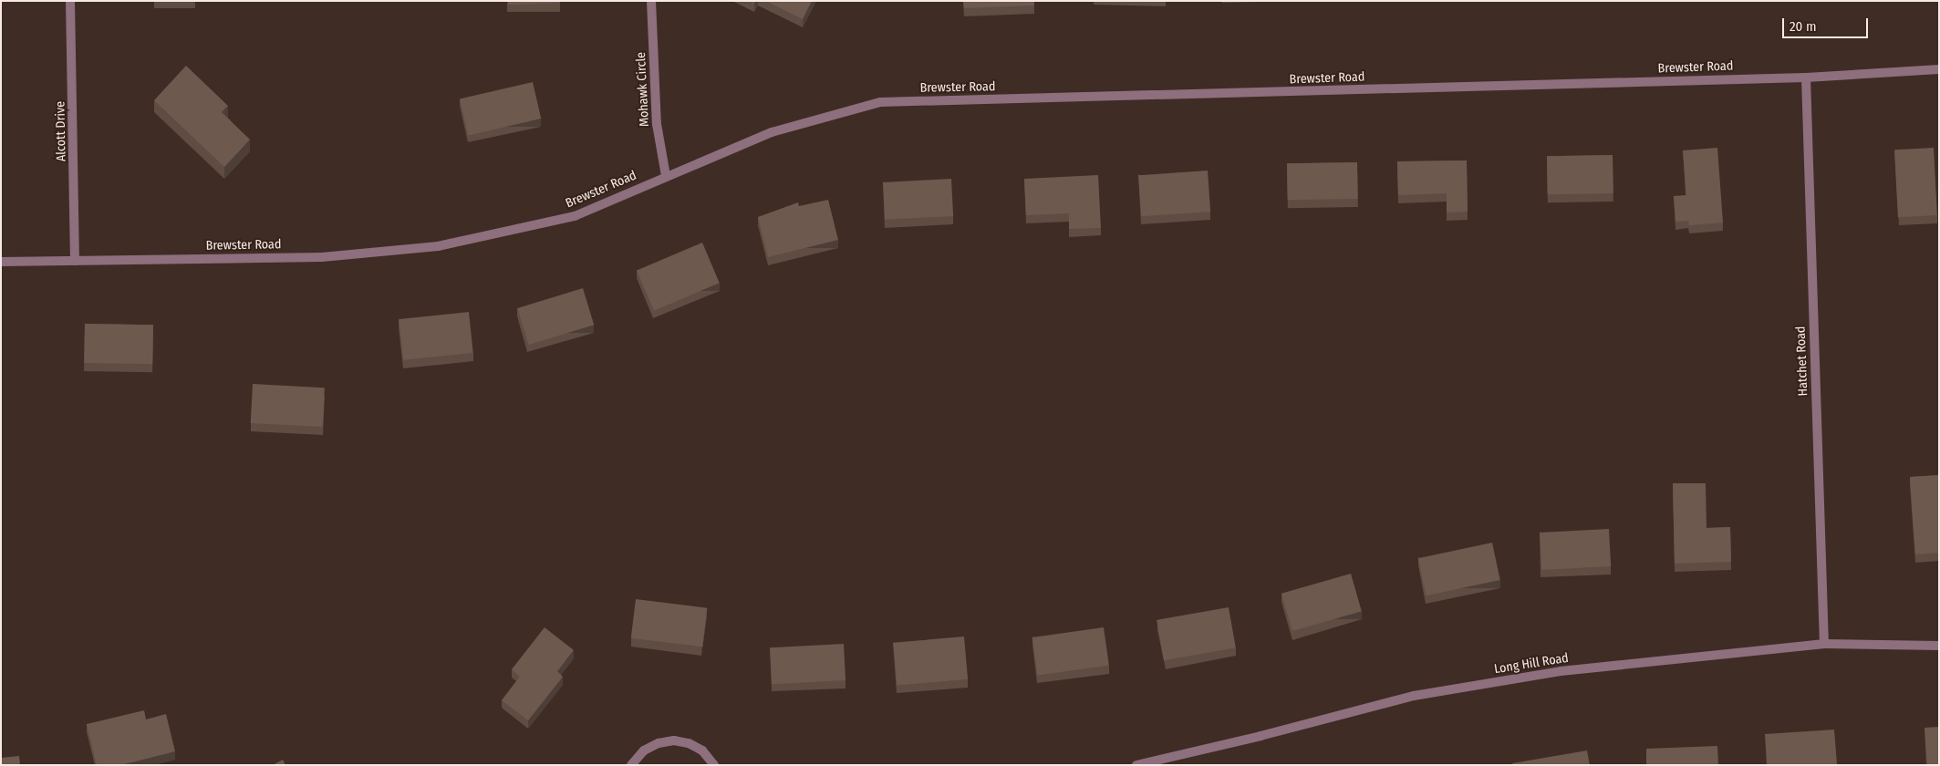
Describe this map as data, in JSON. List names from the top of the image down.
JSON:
{
  "streets": {
    "street": [
      "Brewster Road",
      "Mohawk Circle",
      "Alcott Drive",
      "Hatchet Road",
      "Long Hill Road"
    ]
  },
  "crossings": [
    ["Brewster Road", "Mohawk Circle"],
    ["Brewster Road", "Alcott Drive"],
    ["Brewster Road", "Hatchet Road"],
    ["Hatchet Road", "Long Hill Road"]
  ],
  "scale_bar": "20 m"
}
